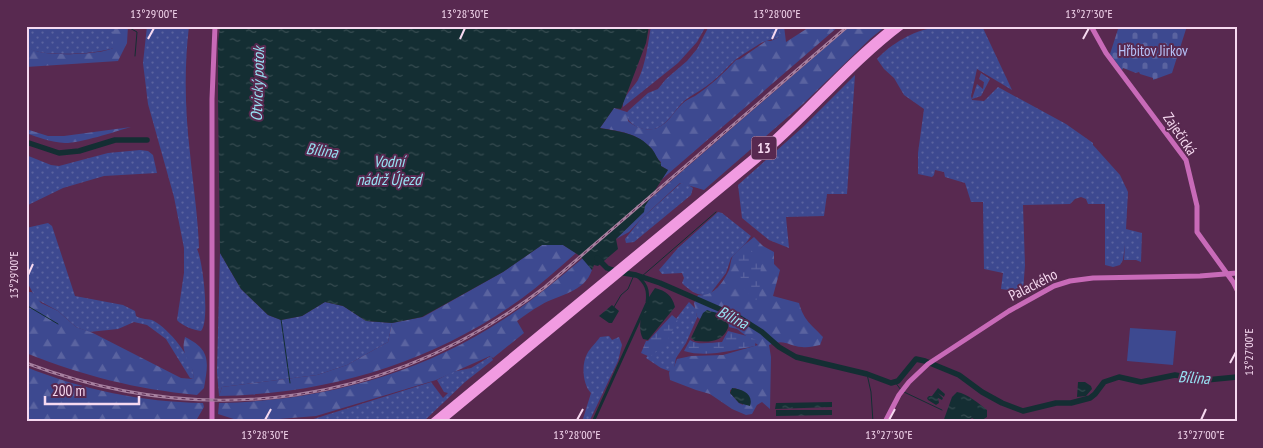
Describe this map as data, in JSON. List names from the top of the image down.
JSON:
{
  "streets": {
    "highway": ["13"],
    "street": ["Zaječická", "Palackého"]
  },
  "crossings": [
    ["Zaječická", "Palackého"]
  ],
  "water": ["Otvický potok", "Bílina", "Vodní nádrž Újezd"],
  "parks": ["Hřbitov Jirkov"],
  "scale_bar": "200 m",
  "coordinates": [
    "13°29'00\"E",
    "13°28'30\"E",
    "13°28'00\"E",
    "13°27'30\"E",
    "13°27'00\"E"
  ]
}
